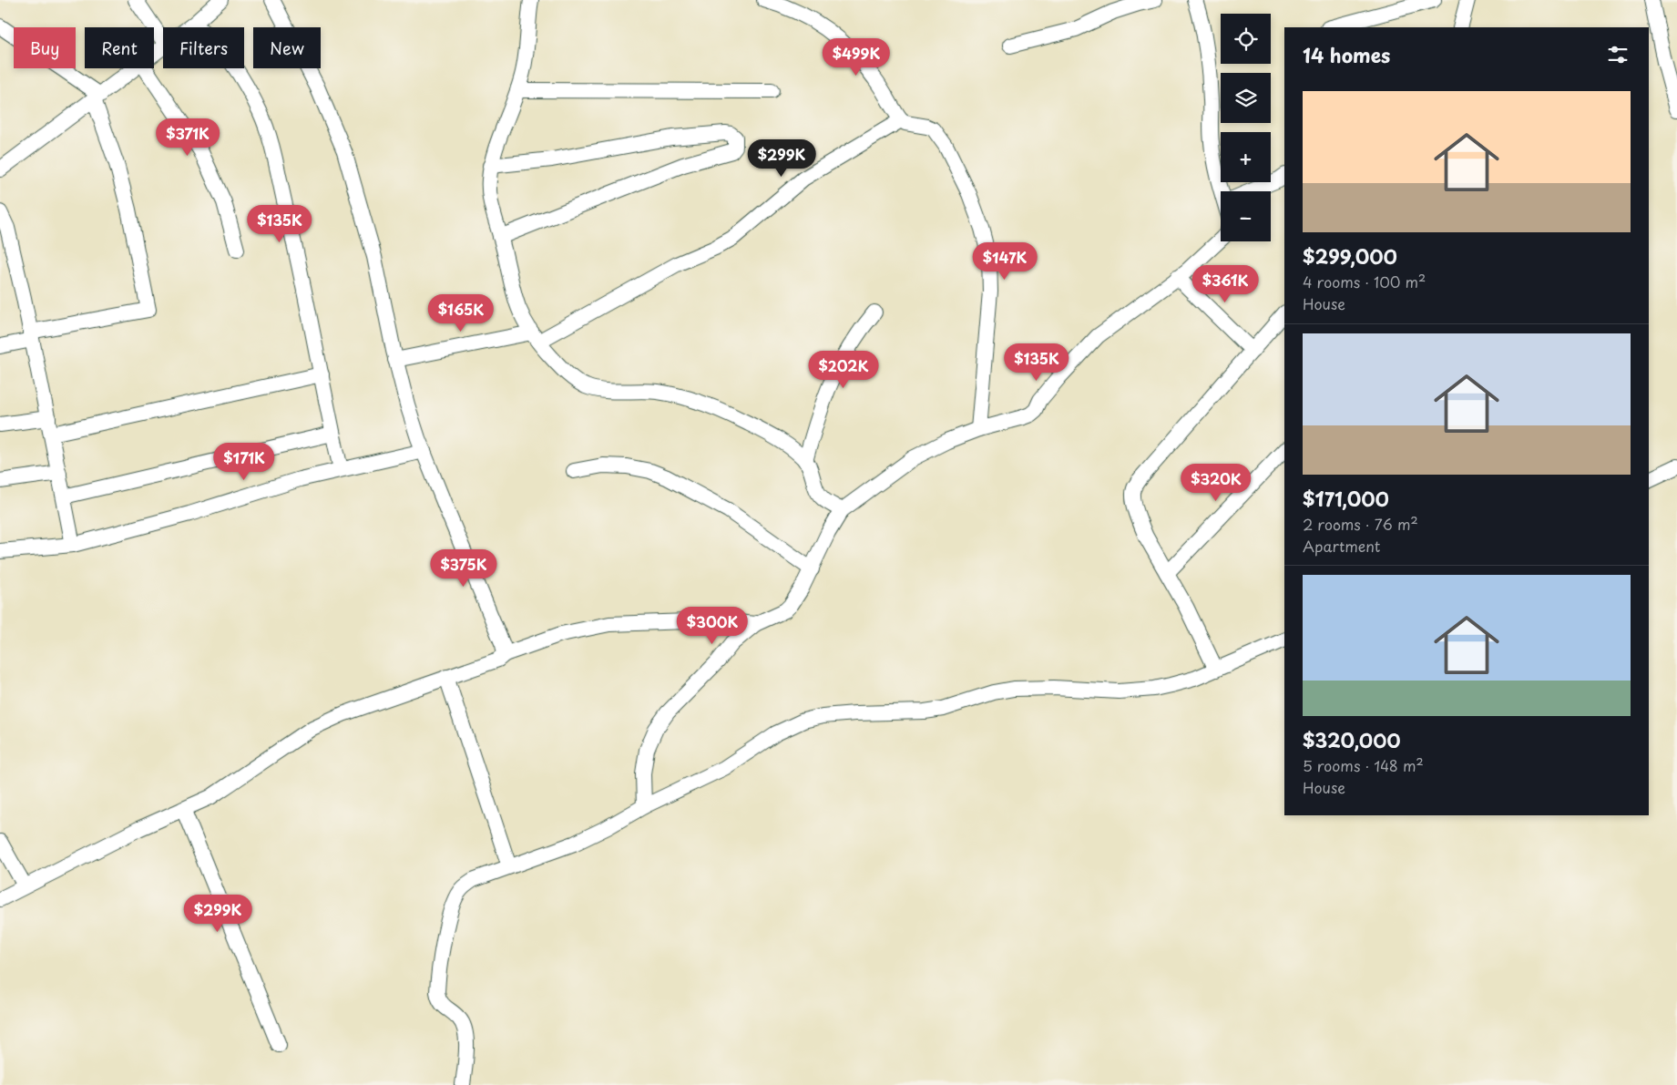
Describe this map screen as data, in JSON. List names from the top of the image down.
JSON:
{
  "page": {
    "map_buttons": ["+", "−"],
    "chip": [
      "Buy",
      "Rent",
      "Filters",
      "New"
    ],
    "heading": "14 homes",
    "price": [
      "$499K",
      "$371K",
      "$299K",
      "$135K",
      "$147K",
      "$361K",
      "$165K",
      "$135K",
      "$202K",
      "$171K",
      "$320K",
      "$375K",
      "$300K",
      "$299K"
    ],
    "list": [
      {
        "name": "$299,000",
        "note": "4 rooms · 100 m² · House"
      },
      {
        "name": "$171,000",
        "note": "2 rooms · 76 m² · Apartment"
      },
      {
        "name": "$320,000",
        "note": "5 rooms · 148 m² · House"
      }
    ]
  }
}
